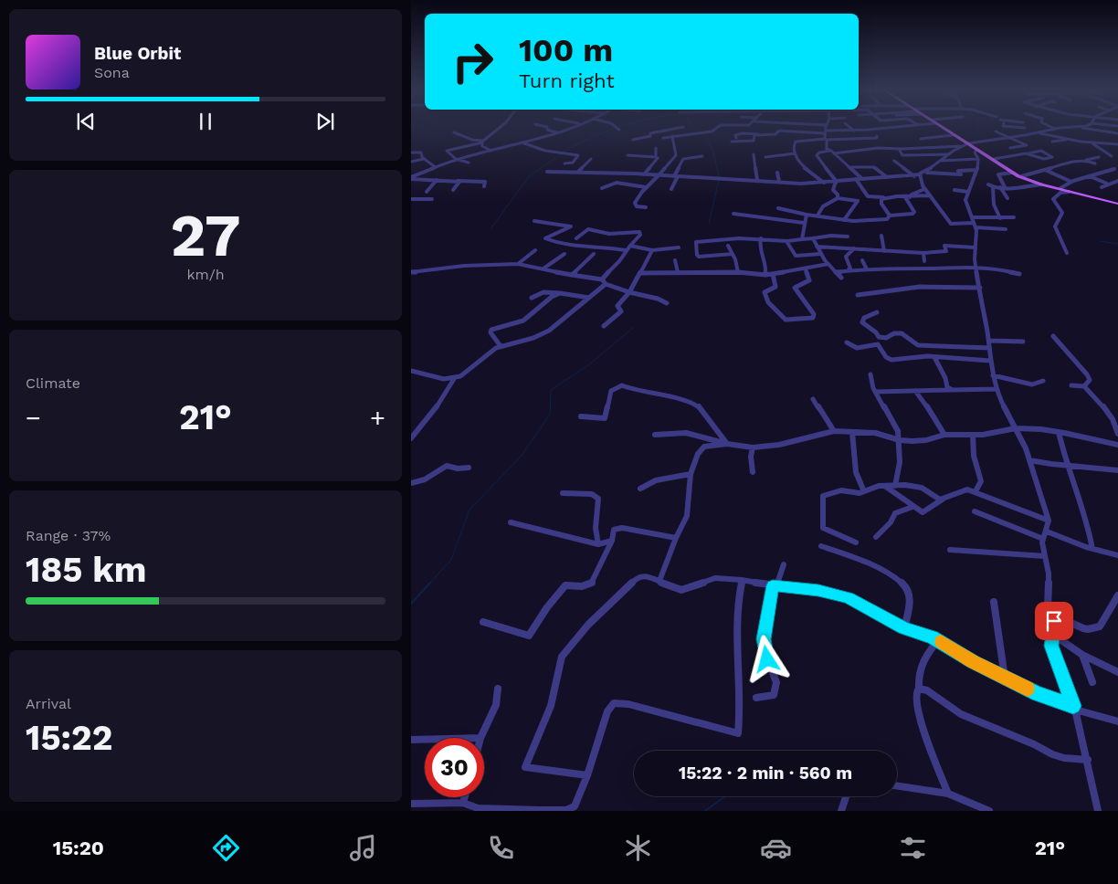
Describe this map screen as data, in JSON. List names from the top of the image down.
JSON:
{
  "page": {
    "turn": ["100 m", "Turn right"],
    "song": ["Blue Orbit", "Sona"],
    "tile": [
      ["27", "km/h"],
      "Climate",
      ["Range · 37%", "185 km"],
      ["Arrival", "15:22"]
    ],
    "heat": ["−", "21°", "+"],
    "limit": "30",
    "trip": "15:22 · 2 min · 560 m",
    "tabs": ["15:20", "21°"]
  }
}
